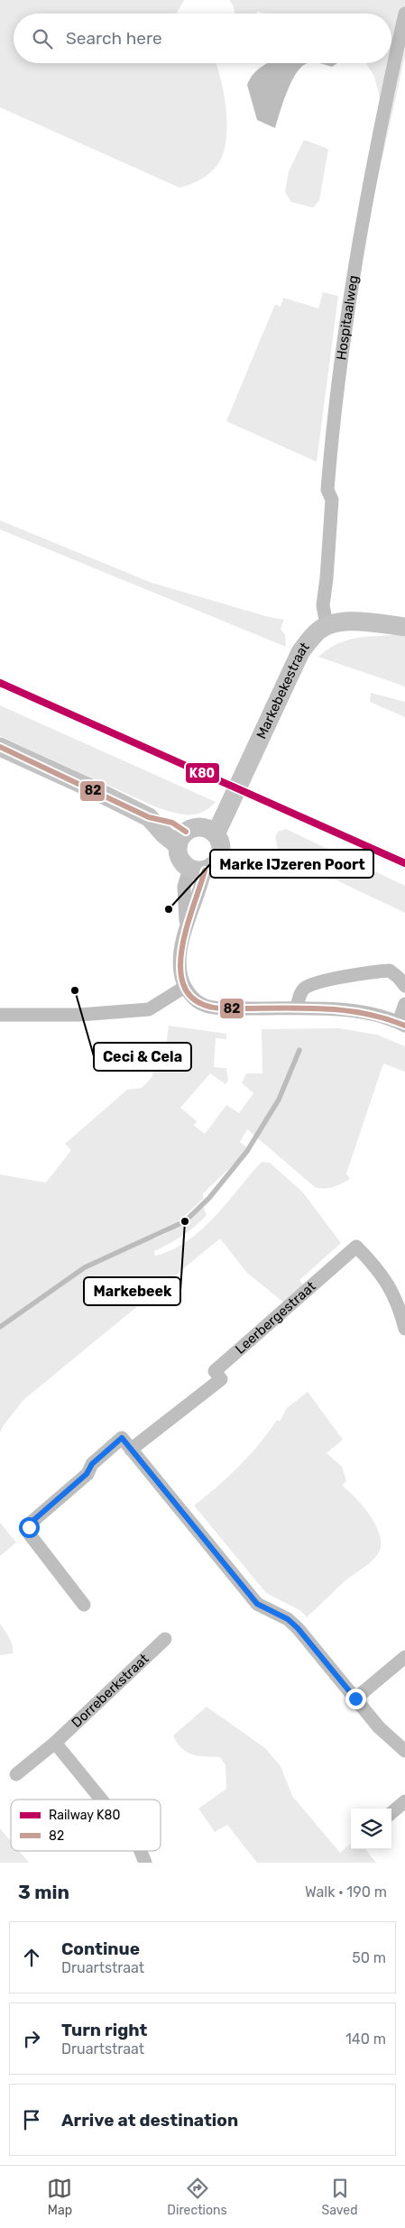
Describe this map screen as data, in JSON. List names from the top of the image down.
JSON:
{
  "streets": {
    "street": [
      "Hospitaalweg",
      "Markebekestraat",
      "Leerbergestraat",
      "Dorreberkstraat"
    ]
  },
  "crossings": [
    ["Hospitaalweg", "Markebekestraat"]
  ],
  "places": ["Marke IJzeren Poort", "Ceci & Cela", "Markebeek"],
  "lines": ["rail line K80", "transit line 82"],
  "legend": ["Railway K80", "82"],
  "page": {
    "search": "Search here",
    "heading": ["3 min", "Walk · 190 m"],
    "list": [
      ["Continue", "Druartstraat", "50 m"],
      ["Turn right", "Druartstraat", "140 m"],
      "Arrive at destination"
    ],
    "nav": ["Map", "Directions", "Saved"]
  }
}
